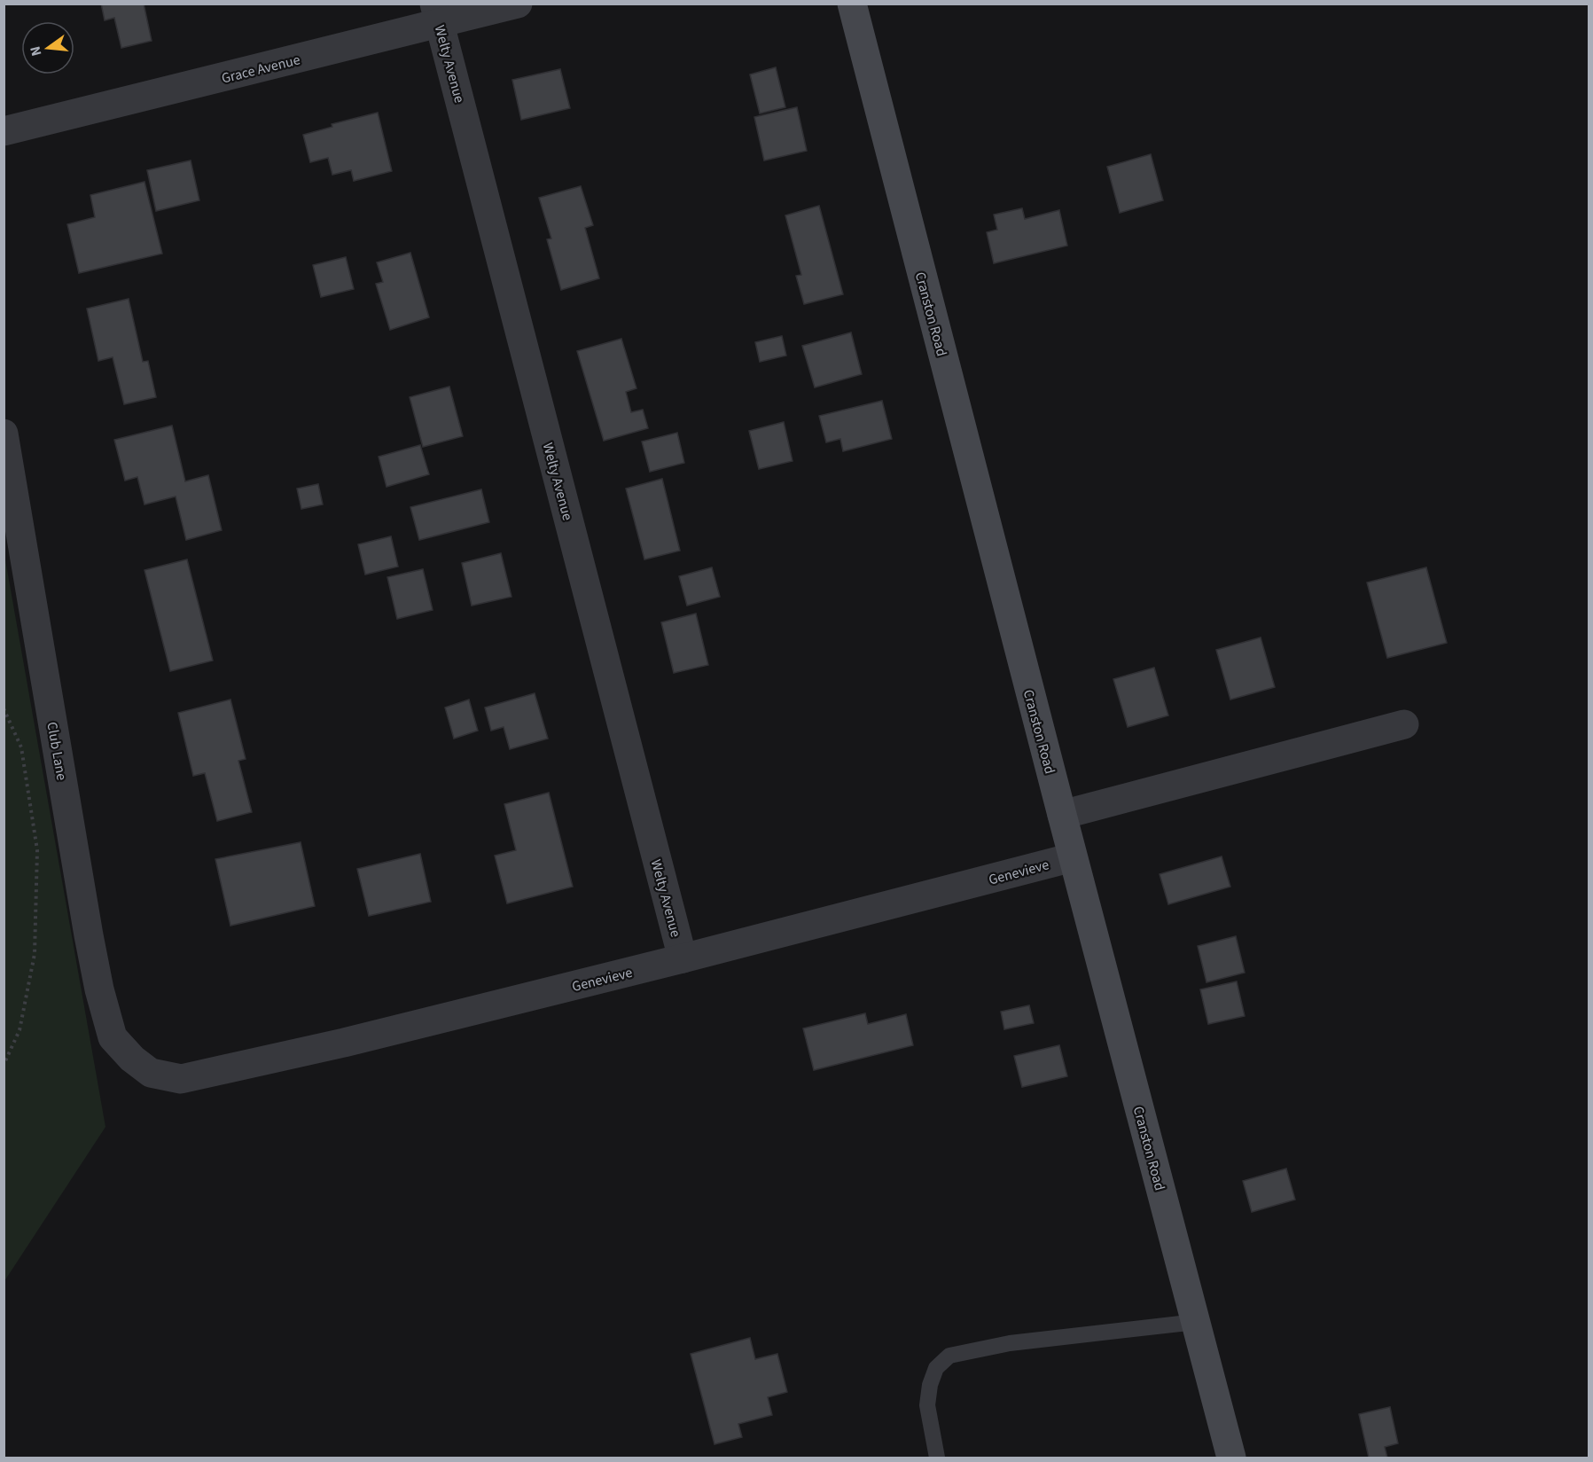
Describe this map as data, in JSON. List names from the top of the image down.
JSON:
{
  "streets": {
    "street": [
      "Welty Avenue",
      "Grace Avenue",
      "Cranston Road",
      "Club Lane",
      "Genevieve"
    ]
  },
  "crossings": [
    ["Welty Avenue", "Grace Avenue"],
    ["Welty Avenue", "Genevieve"],
    ["Cranston Road", "Genevieve"],
    ["Club Lane", "Genevieve"]
  ],
  "north": "left"
}
